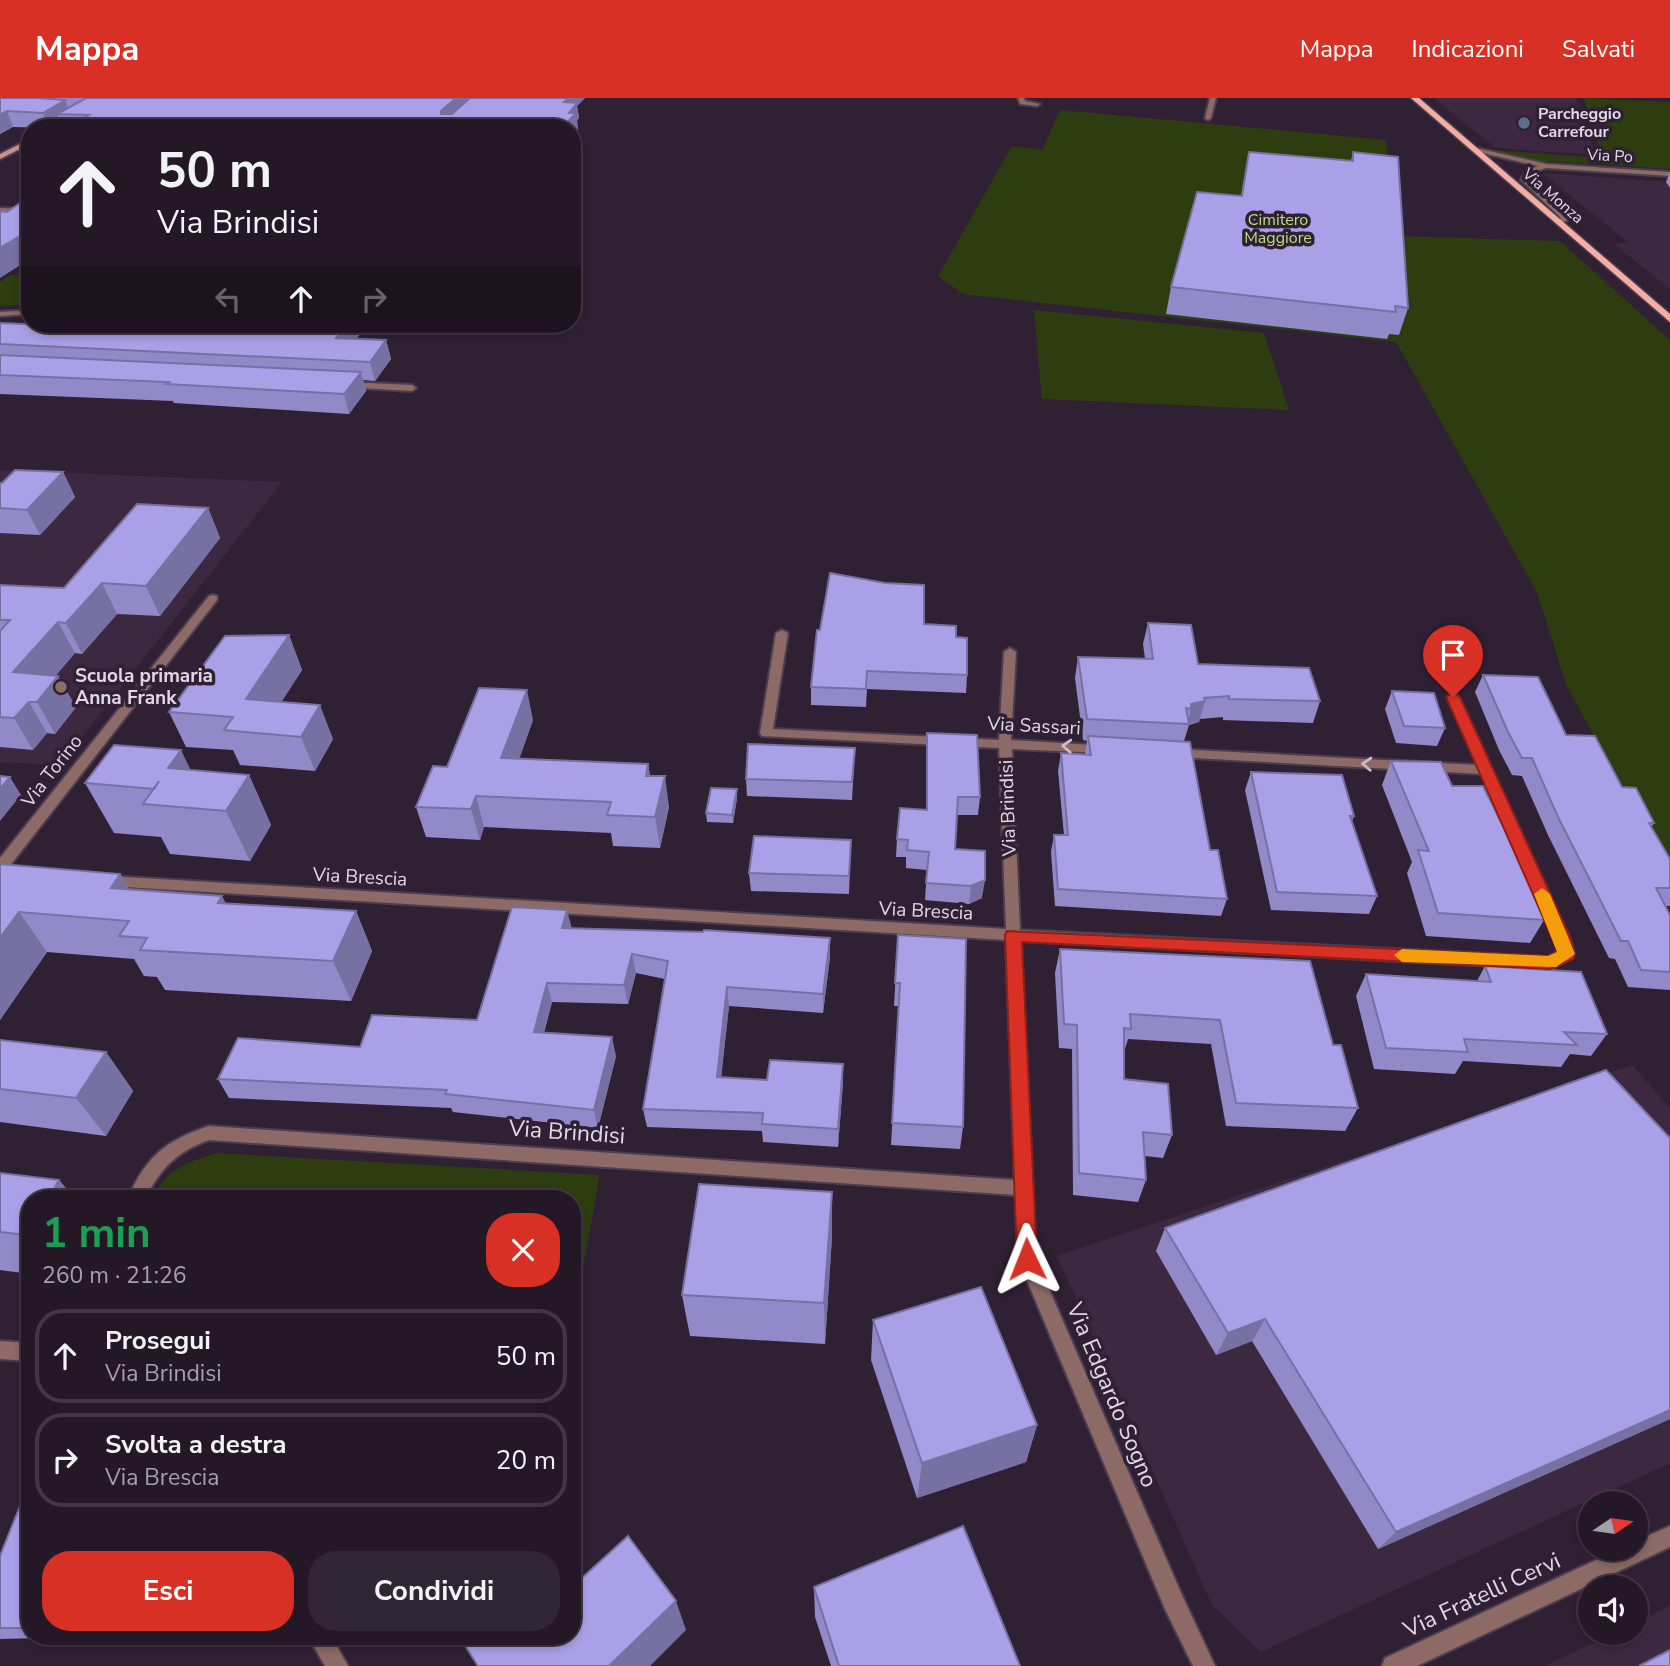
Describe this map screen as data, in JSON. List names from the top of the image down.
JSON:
{
  "streets": {
    "main road": ["Via Monza"],
    "street": [
      "Via Po",
      "Via Sassari",
      "Via Torino",
      "Via Brindisi",
      "Via Brescia",
      "Via Edgardo Sogno",
      "Via Fratelli Cervi"
    ]
  },
  "crossings": [
    ["Via Po", "Via Monza"],
    ["Via Sassari", "Via Brindisi"],
    ["Via Brindisi", "Via Brescia"],
    ["Via Brindisi", "Via Edgardo Sogno"]
  ],
  "parks": ["Cimitero Maggiore"],
  "places": ["Parcheggio Carrefour", "Scuola primaria Anna Frank"],
  "north": "right",
  "page": {
    "header": "Mappa",
    "nav": ["Mappa", "Indicazioni", "Salvati"],
    "turn": ["50 m", "Via Brindisi"],
    "heading": ["1 min", "260 m · 21:26"],
    "list": [
      {
        "name": "Prosegui",
        "note": "Via Brindisi",
        "value": "50 m"
      },
      {
        "name": "Svolta a destra",
        "note": "Via Brescia",
        "value": "20 m"
      }
    ],
    "buttons": ["Esci", "Condividi"]
  }
}
